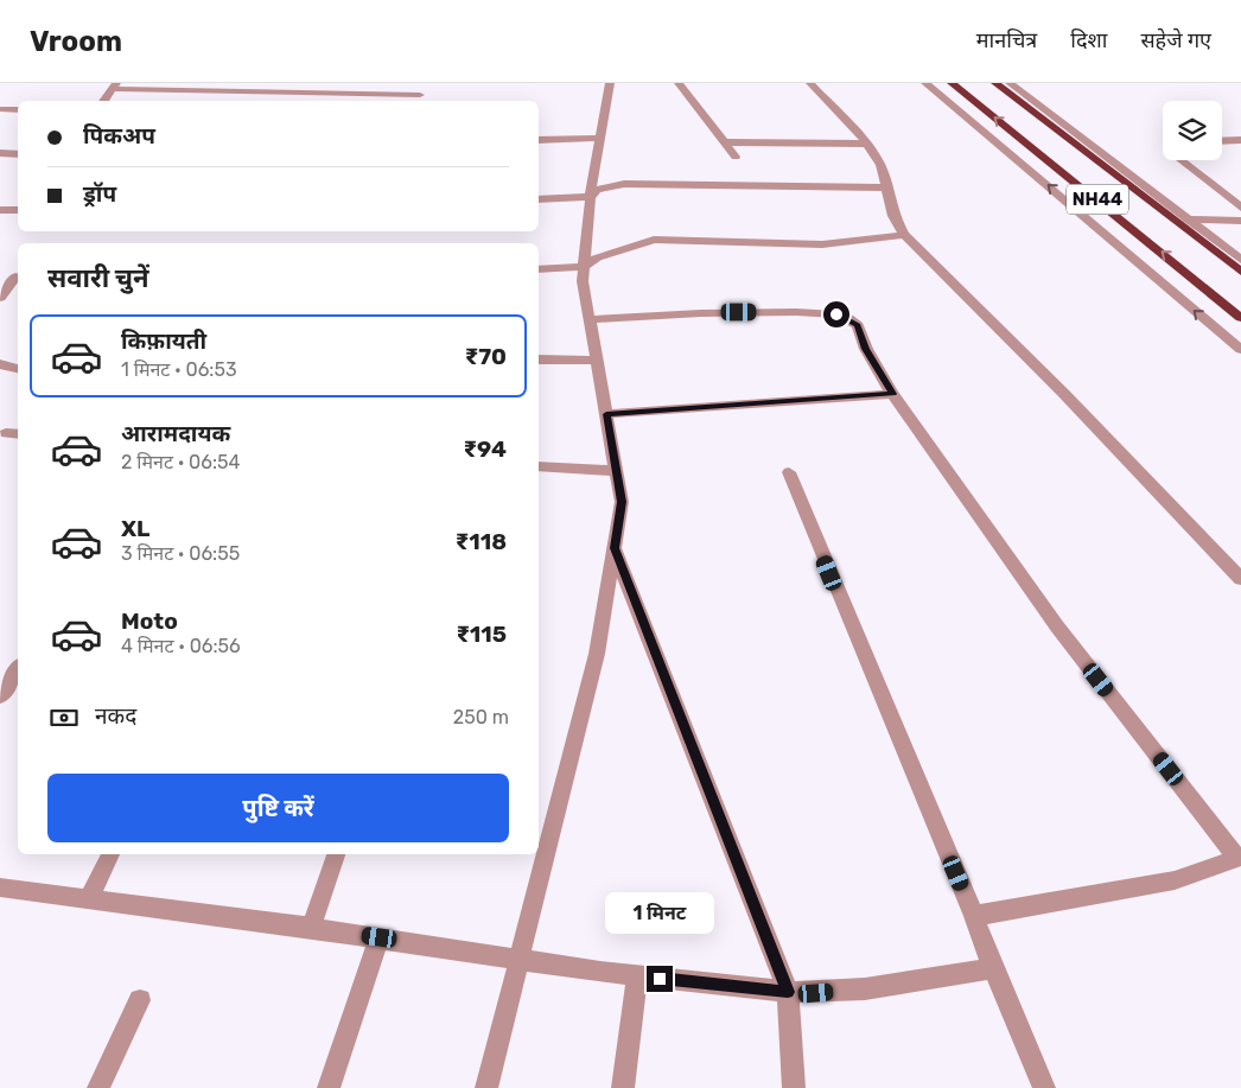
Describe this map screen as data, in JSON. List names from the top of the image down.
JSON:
{
  "streets": {
    "highway": ["NH44"]
  },
  "page": {
    "header": "Vroom",
    "nav": ["मानचित्र", "दिशा", "सहेजे गए"],
    "banner": ["पिकअप", "ड्रॉप"],
    "heading": "सवारी चुनें",
    "list": [
      {
        "name": "किफ़ायती",
        "note": "1 मिनट · 06:53",
        "value": "₹70"
      },
      {
        "name": "आरामदायक",
        "note": "2 मिनट · 06:54",
        "value": "₹94"
      },
      {
        "name": "XL",
        "note": "3 मिनट · 06:55",
        "value": "₹118"
      },
      {
        "name": "Moto",
        "note": "4 मिनट · 06:56",
        "value": "₹115"
      }
    ],
    "pay": ["नकद", "250 m"],
    "buttons": "पुष्टि करें",
    "bubble": "1 मिनट"
  }
}
